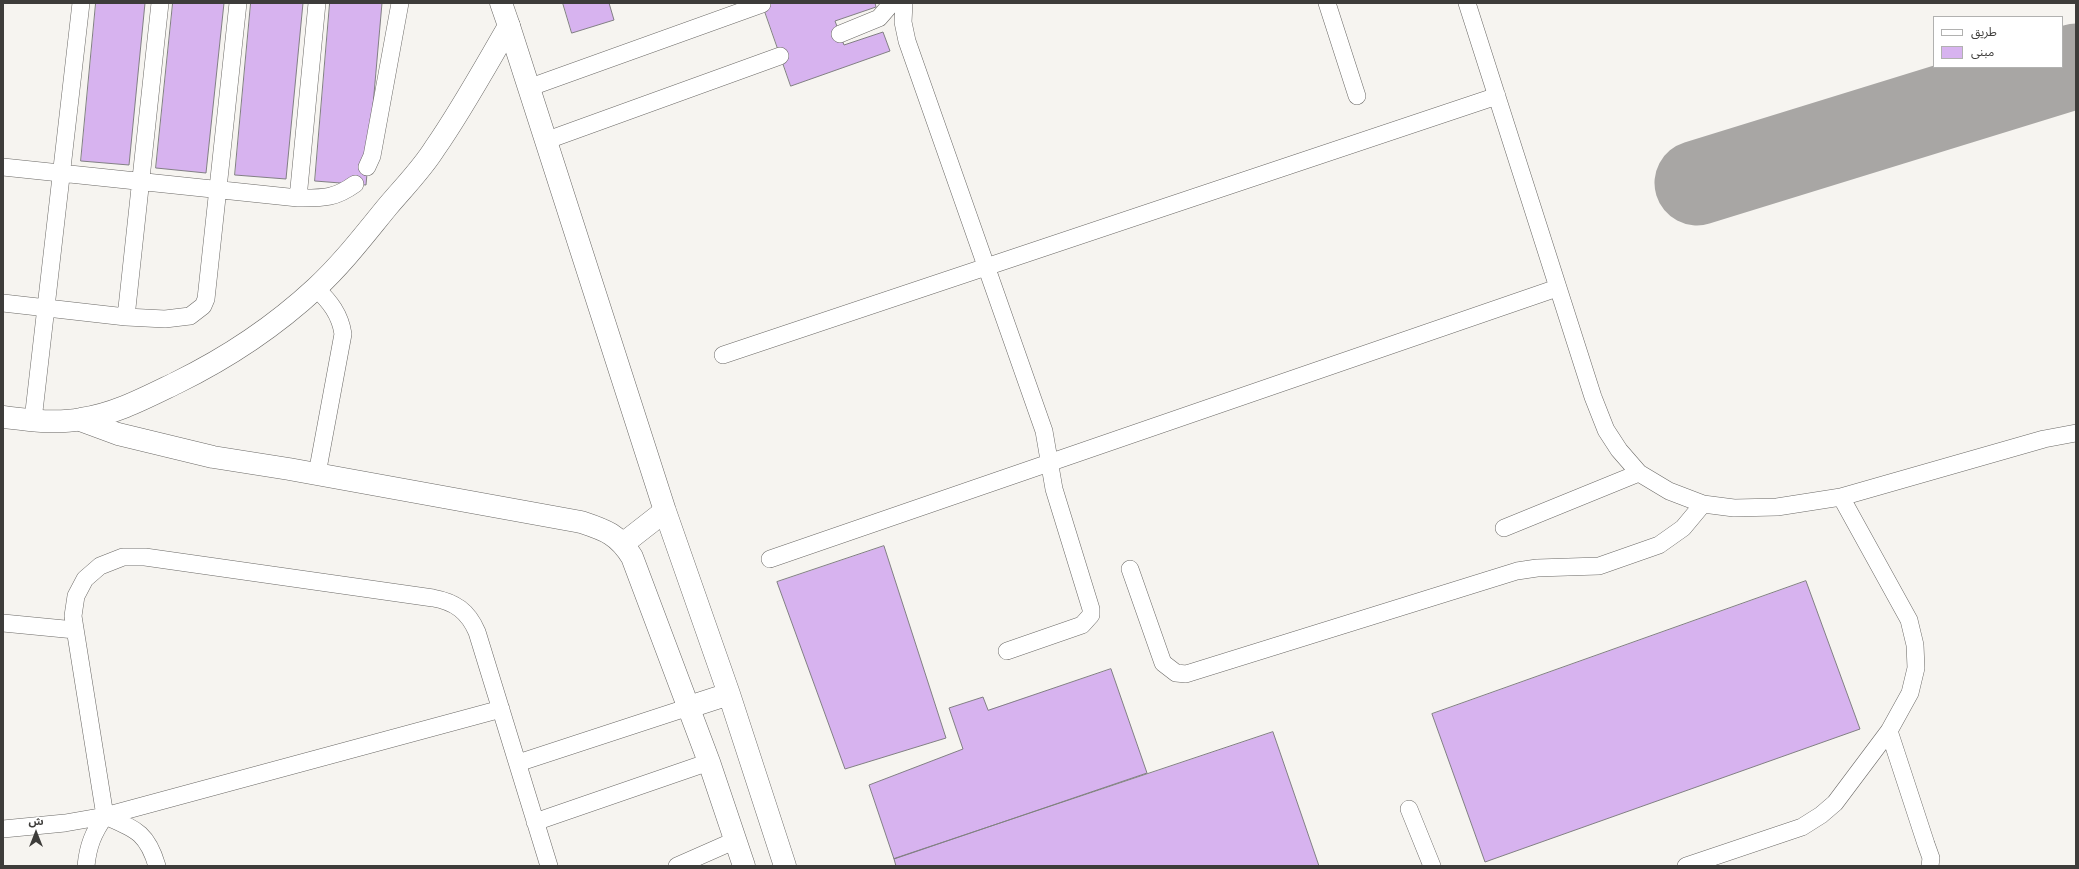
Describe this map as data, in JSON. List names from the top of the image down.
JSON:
{
  "legend": ["طريق", "مبنى"],
  "north": "top"
}
